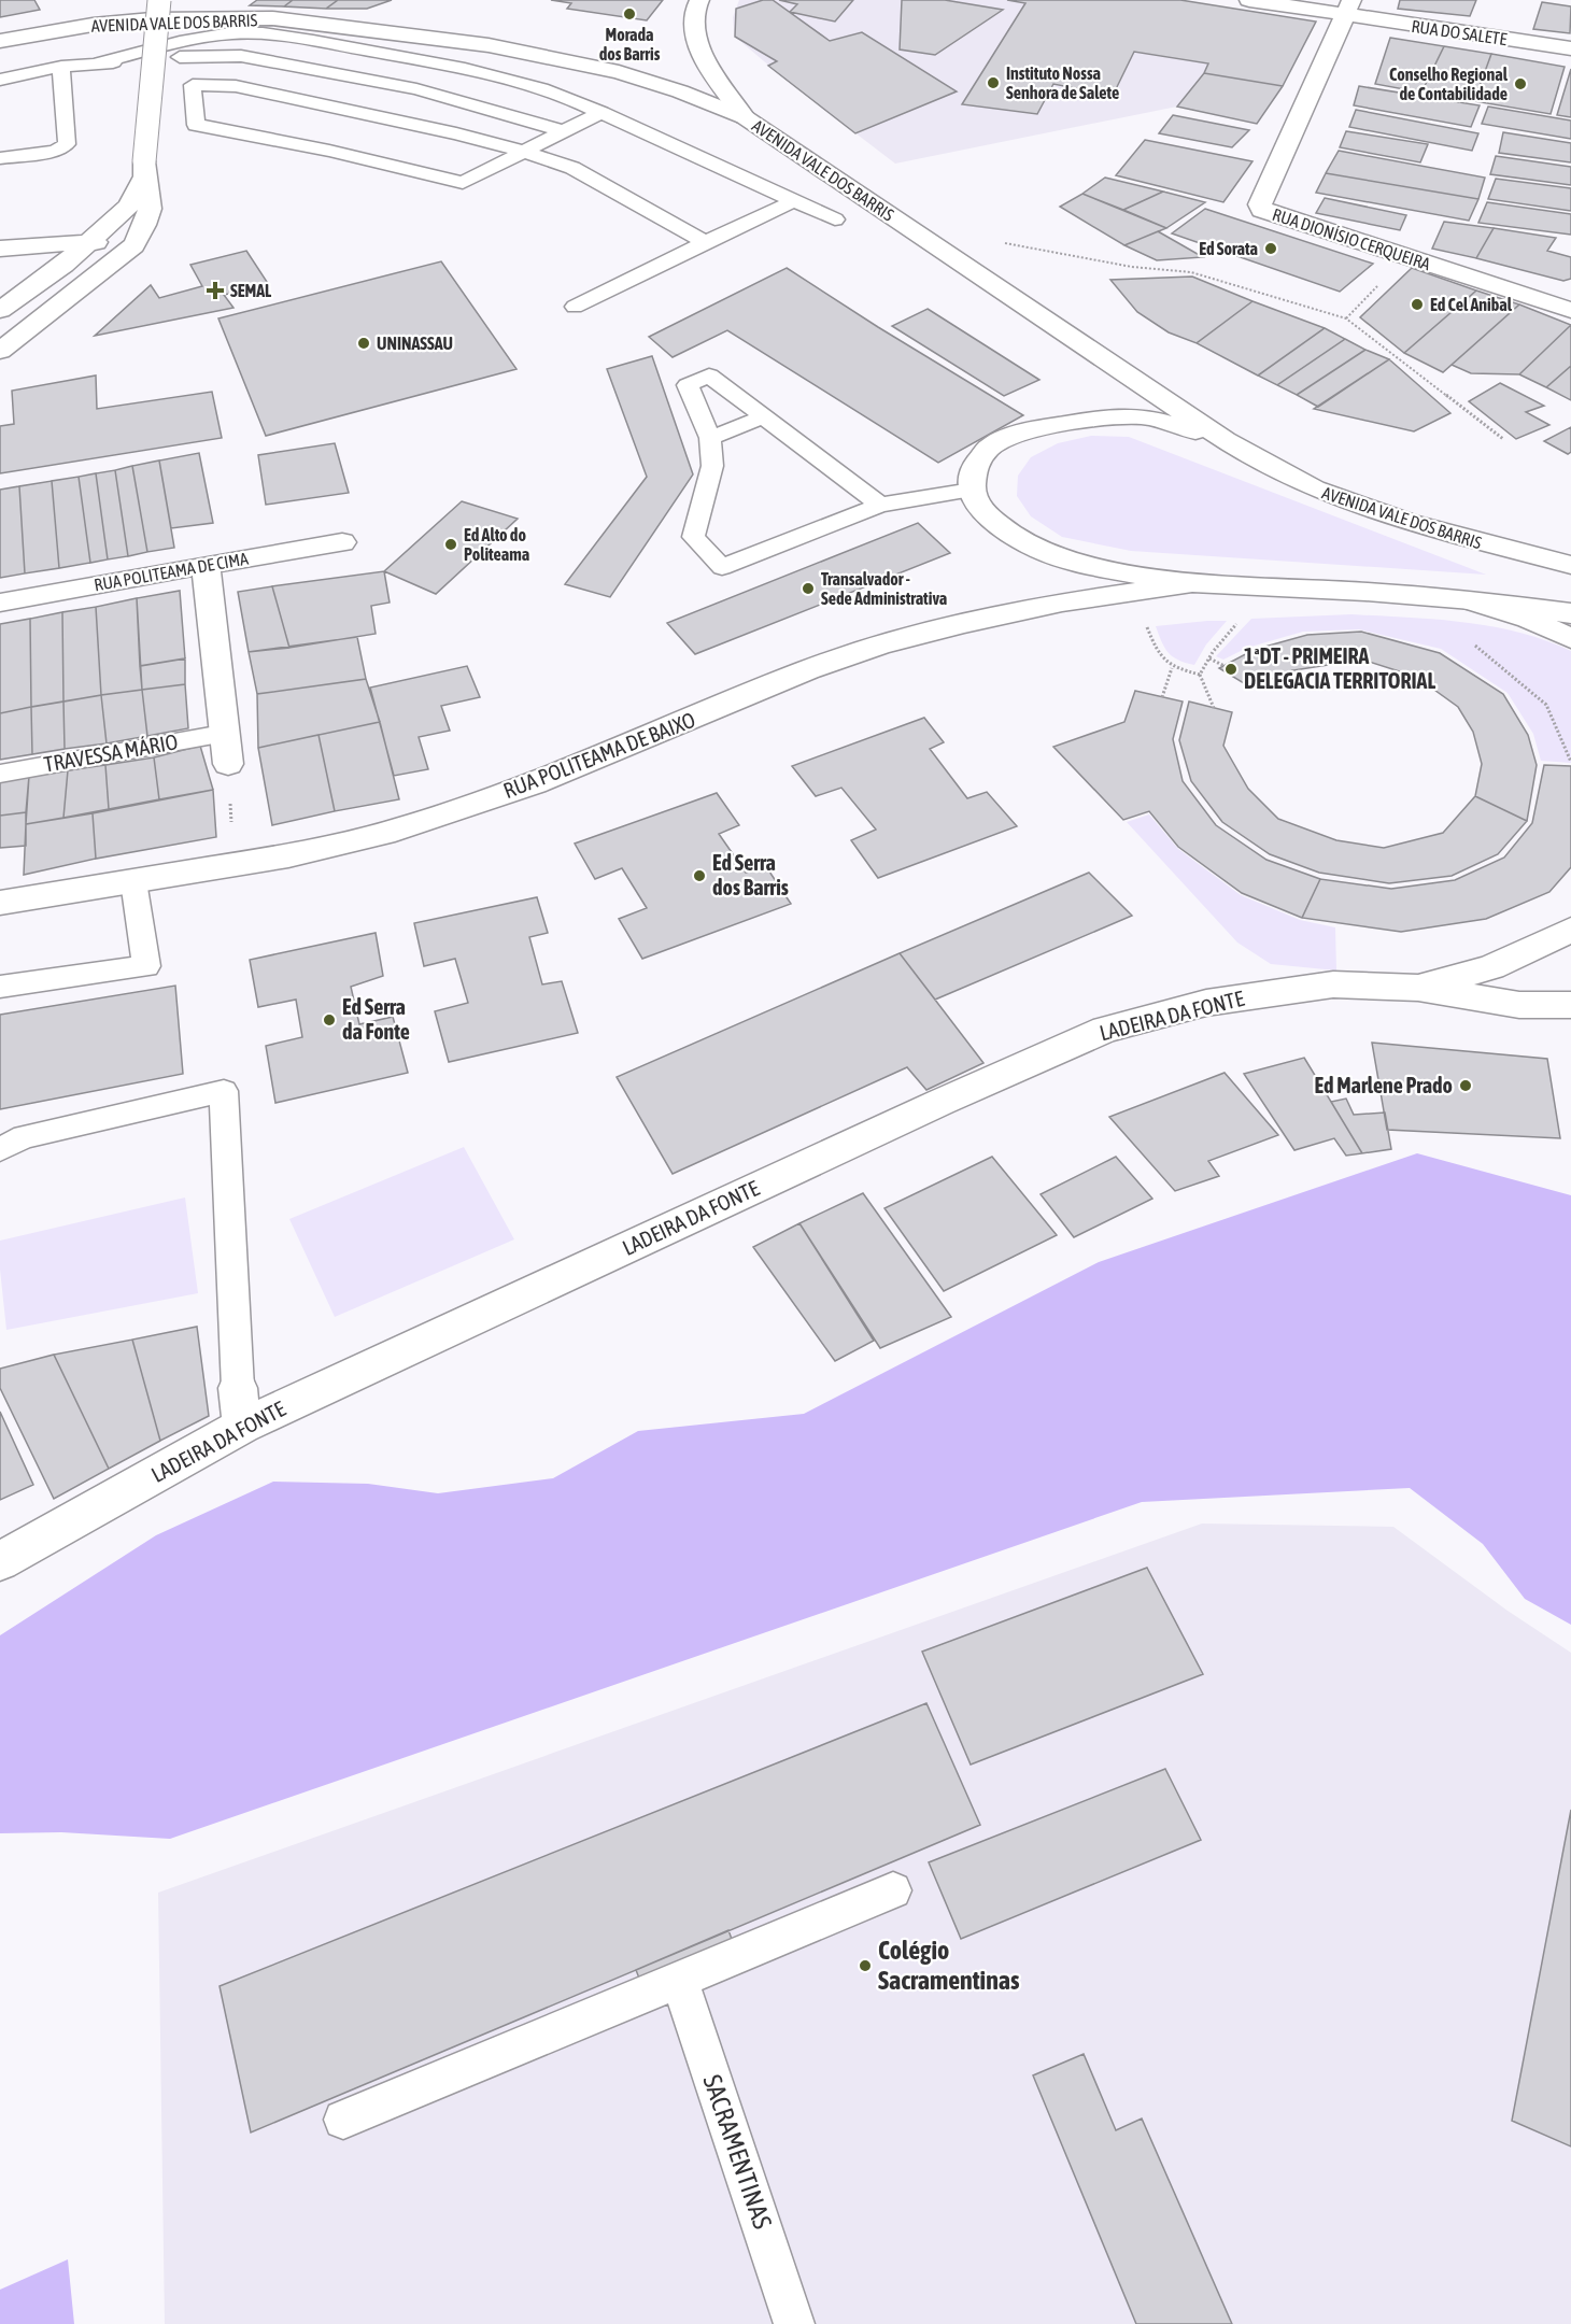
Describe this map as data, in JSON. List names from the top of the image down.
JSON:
{
  "streets": {
    "street": [
      "AVENIDA VALE DOS BARRIS",
      "RUA DO SALETE",
      "RUA DIONÍSIO CERQUEIRA",
      "RUA POLITEAMA DE CIMA",
      "RUA POLITEAMA DE BAIXO",
      "LADEIRA DA FONTE"
    ],
    "lane": ["TRAVESSA MÁRIO", "SACRAMENTINAS"]
  },
  "crossings": [
    ["RUA DO SALETE", "RUA DIONÍSIO CERQUEIRA"]
  ],
  "places": {
    "other": [
      "Morada dos Barris",
      "Instituto Nossa Senhora de Salete",
      "Conselho Regional de Contabilidade",
      "Ed Sorata",
      "Ed Cel Anibal",
      "UNINASSAU",
      "Ed Alto do Politeama",
      "Transalvador - Sede Administrativa",
      "1ªDT - PRIMEIRA DELEGACIA TERRITORIAL",
      "Ed Serra dos Barris",
      "Ed Serra da Fonte",
      "Ed Marlene Prado",
      "Colégio Sacramentinas"
    ],
    "health": ["SEMAL"]
  }
}
